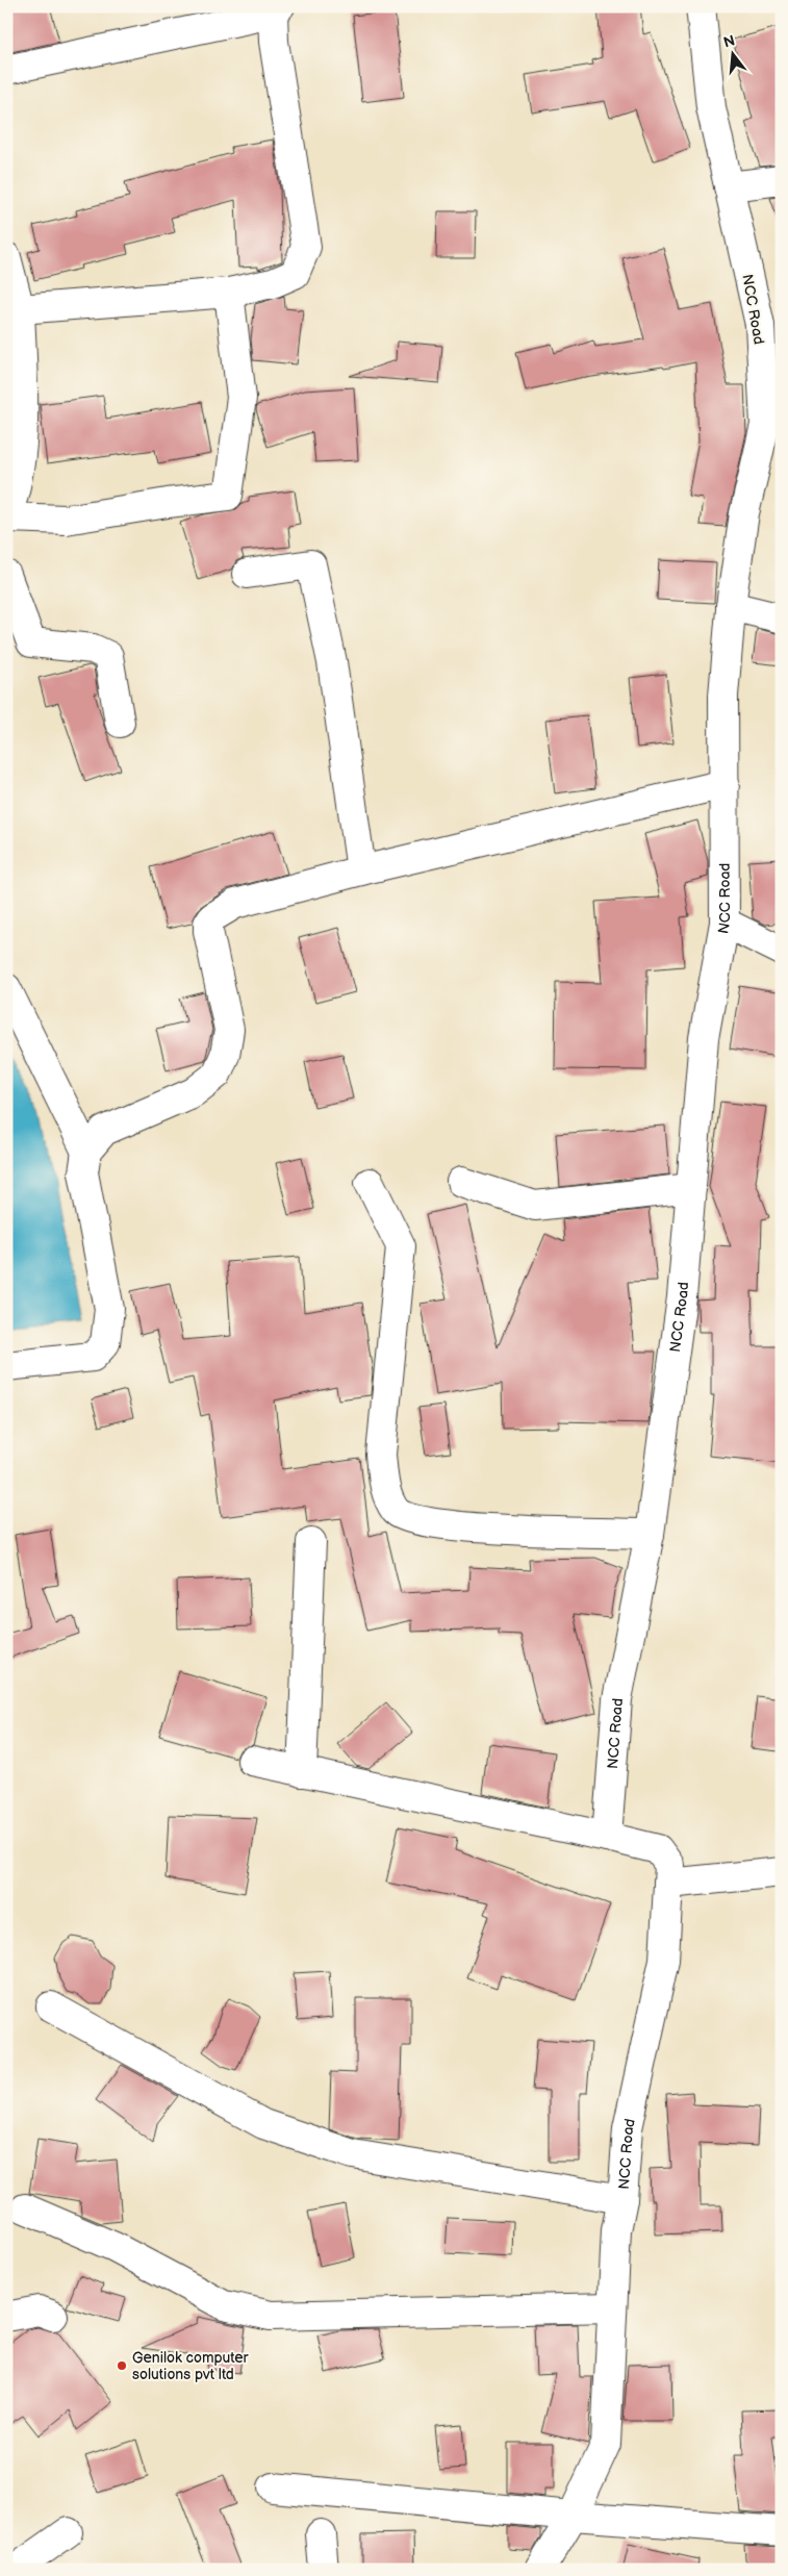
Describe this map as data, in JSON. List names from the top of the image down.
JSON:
{
  "streets": {
    "street": ["NCC Road"]
  },
  "places": ["Genilok computer solutions pvt ltd"],
  "north": "top"
}
